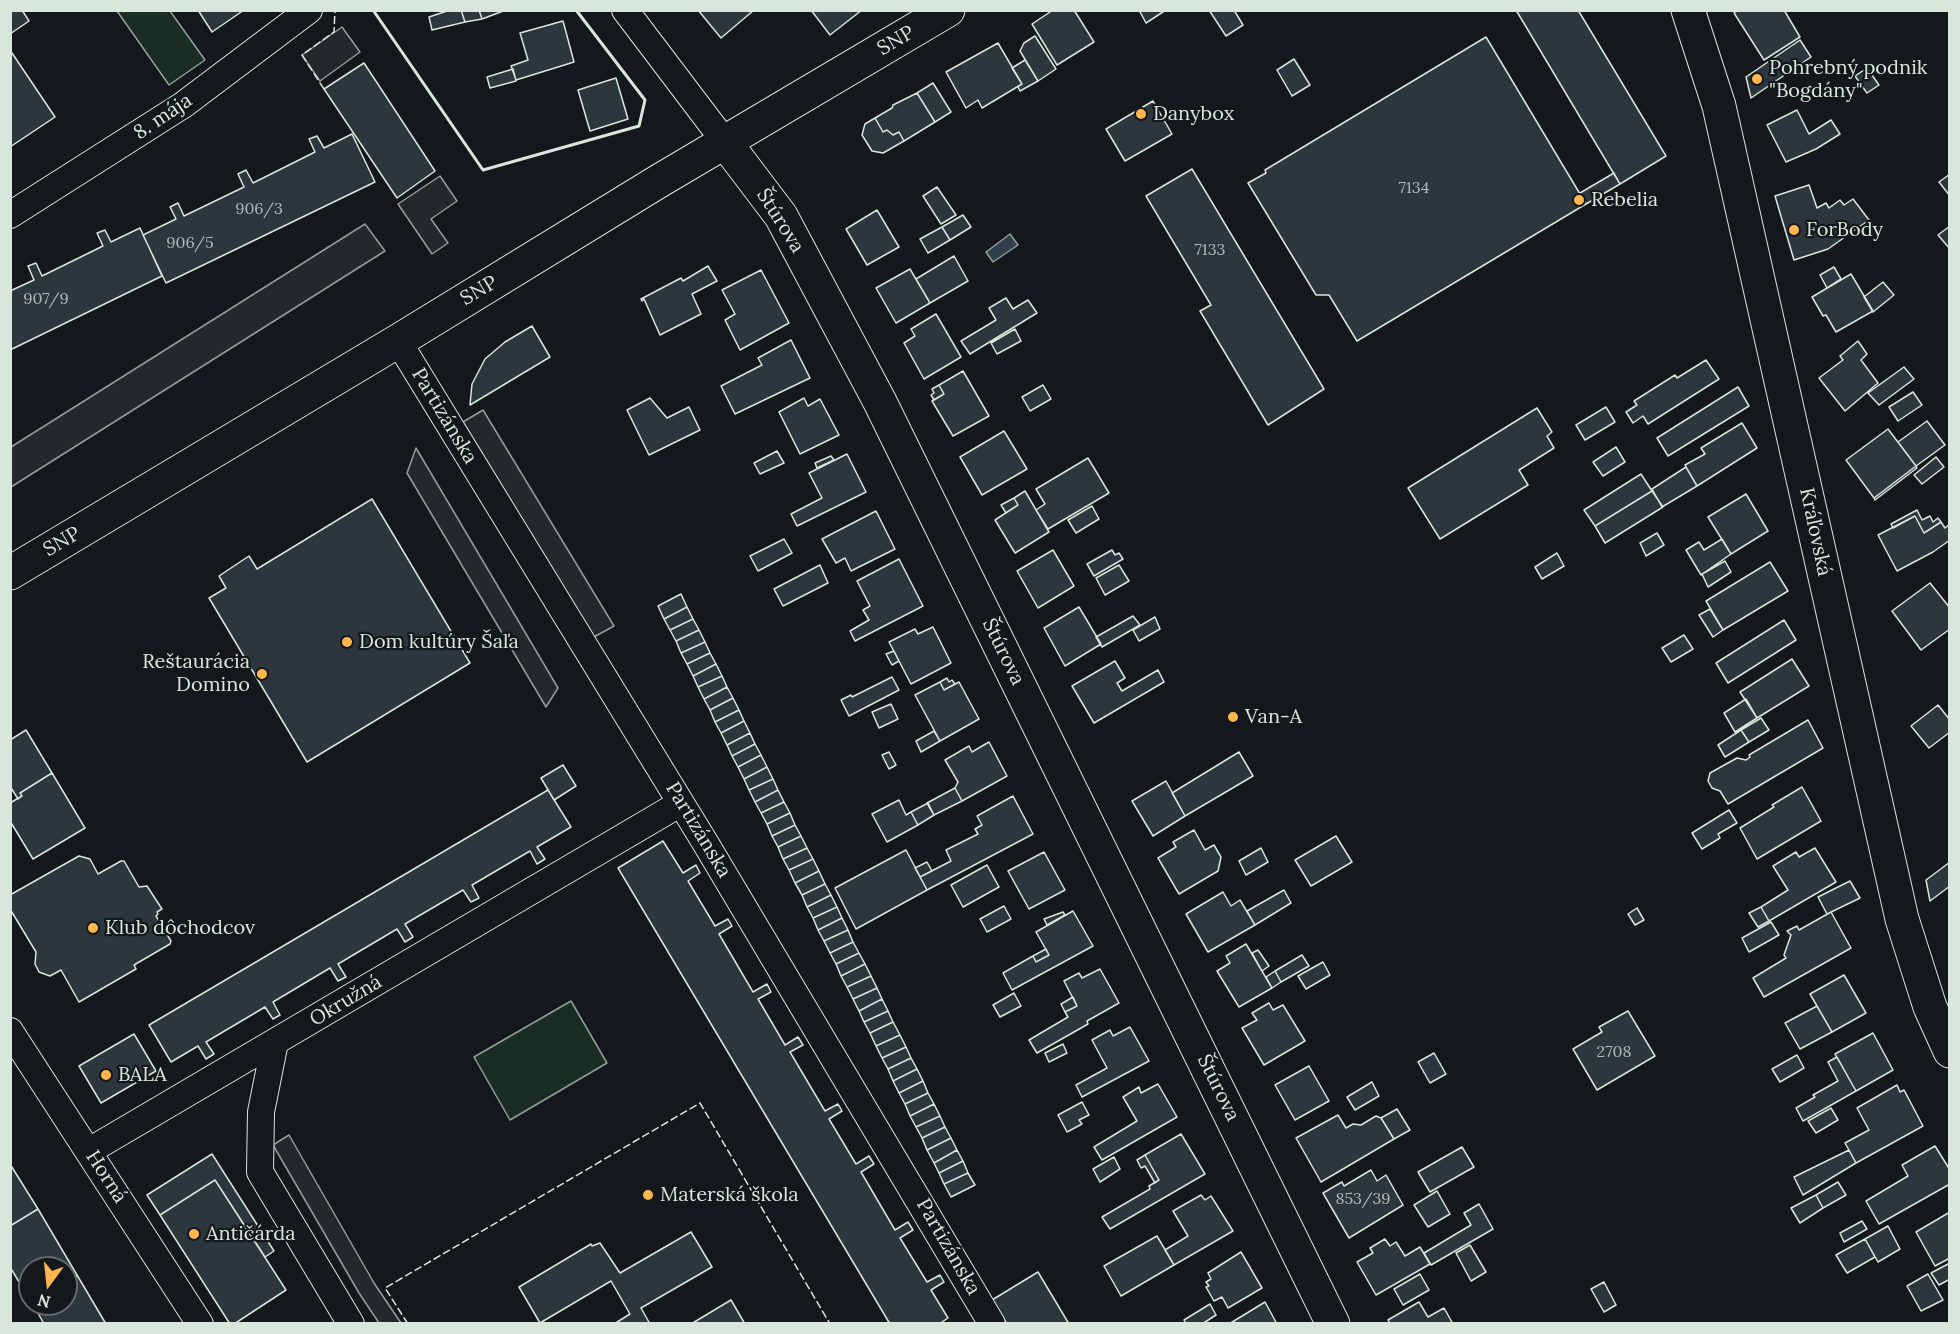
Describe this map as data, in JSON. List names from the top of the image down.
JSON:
{
  "streets": {
    "main road": ["SNP", "Štúrova", "Kráľovská"],
    "street": [
      "8. mája",
      "Partizánska",
      "Okružná",
      "Horná"
    ]
  },
  "crossings": [
    ["SNP", "Štúrova"],
    ["SNP", "Partizánska"],
    ["Partizánska", "Okružná"],
    ["Okružná", "Horná"]
  ],
  "places": [
    "Pohrebný podnik \"Bogdány\"",
    "Danybox",
    "Rebelia",
    "ForBody",
    "Dom kultúry Šaľa",
    "Reštaurácia Domino",
    "Van-A",
    "Klub dôchodcov",
    "BALA",
    "Materská škola",
    "Antičárda"
  ],
  "house_numbers": [
    "7134",
    "906/3",
    "906/5",
    "7133",
    "907/9",
    "2708",
    "853/39"
  ],
  "north": "bottom"
}
